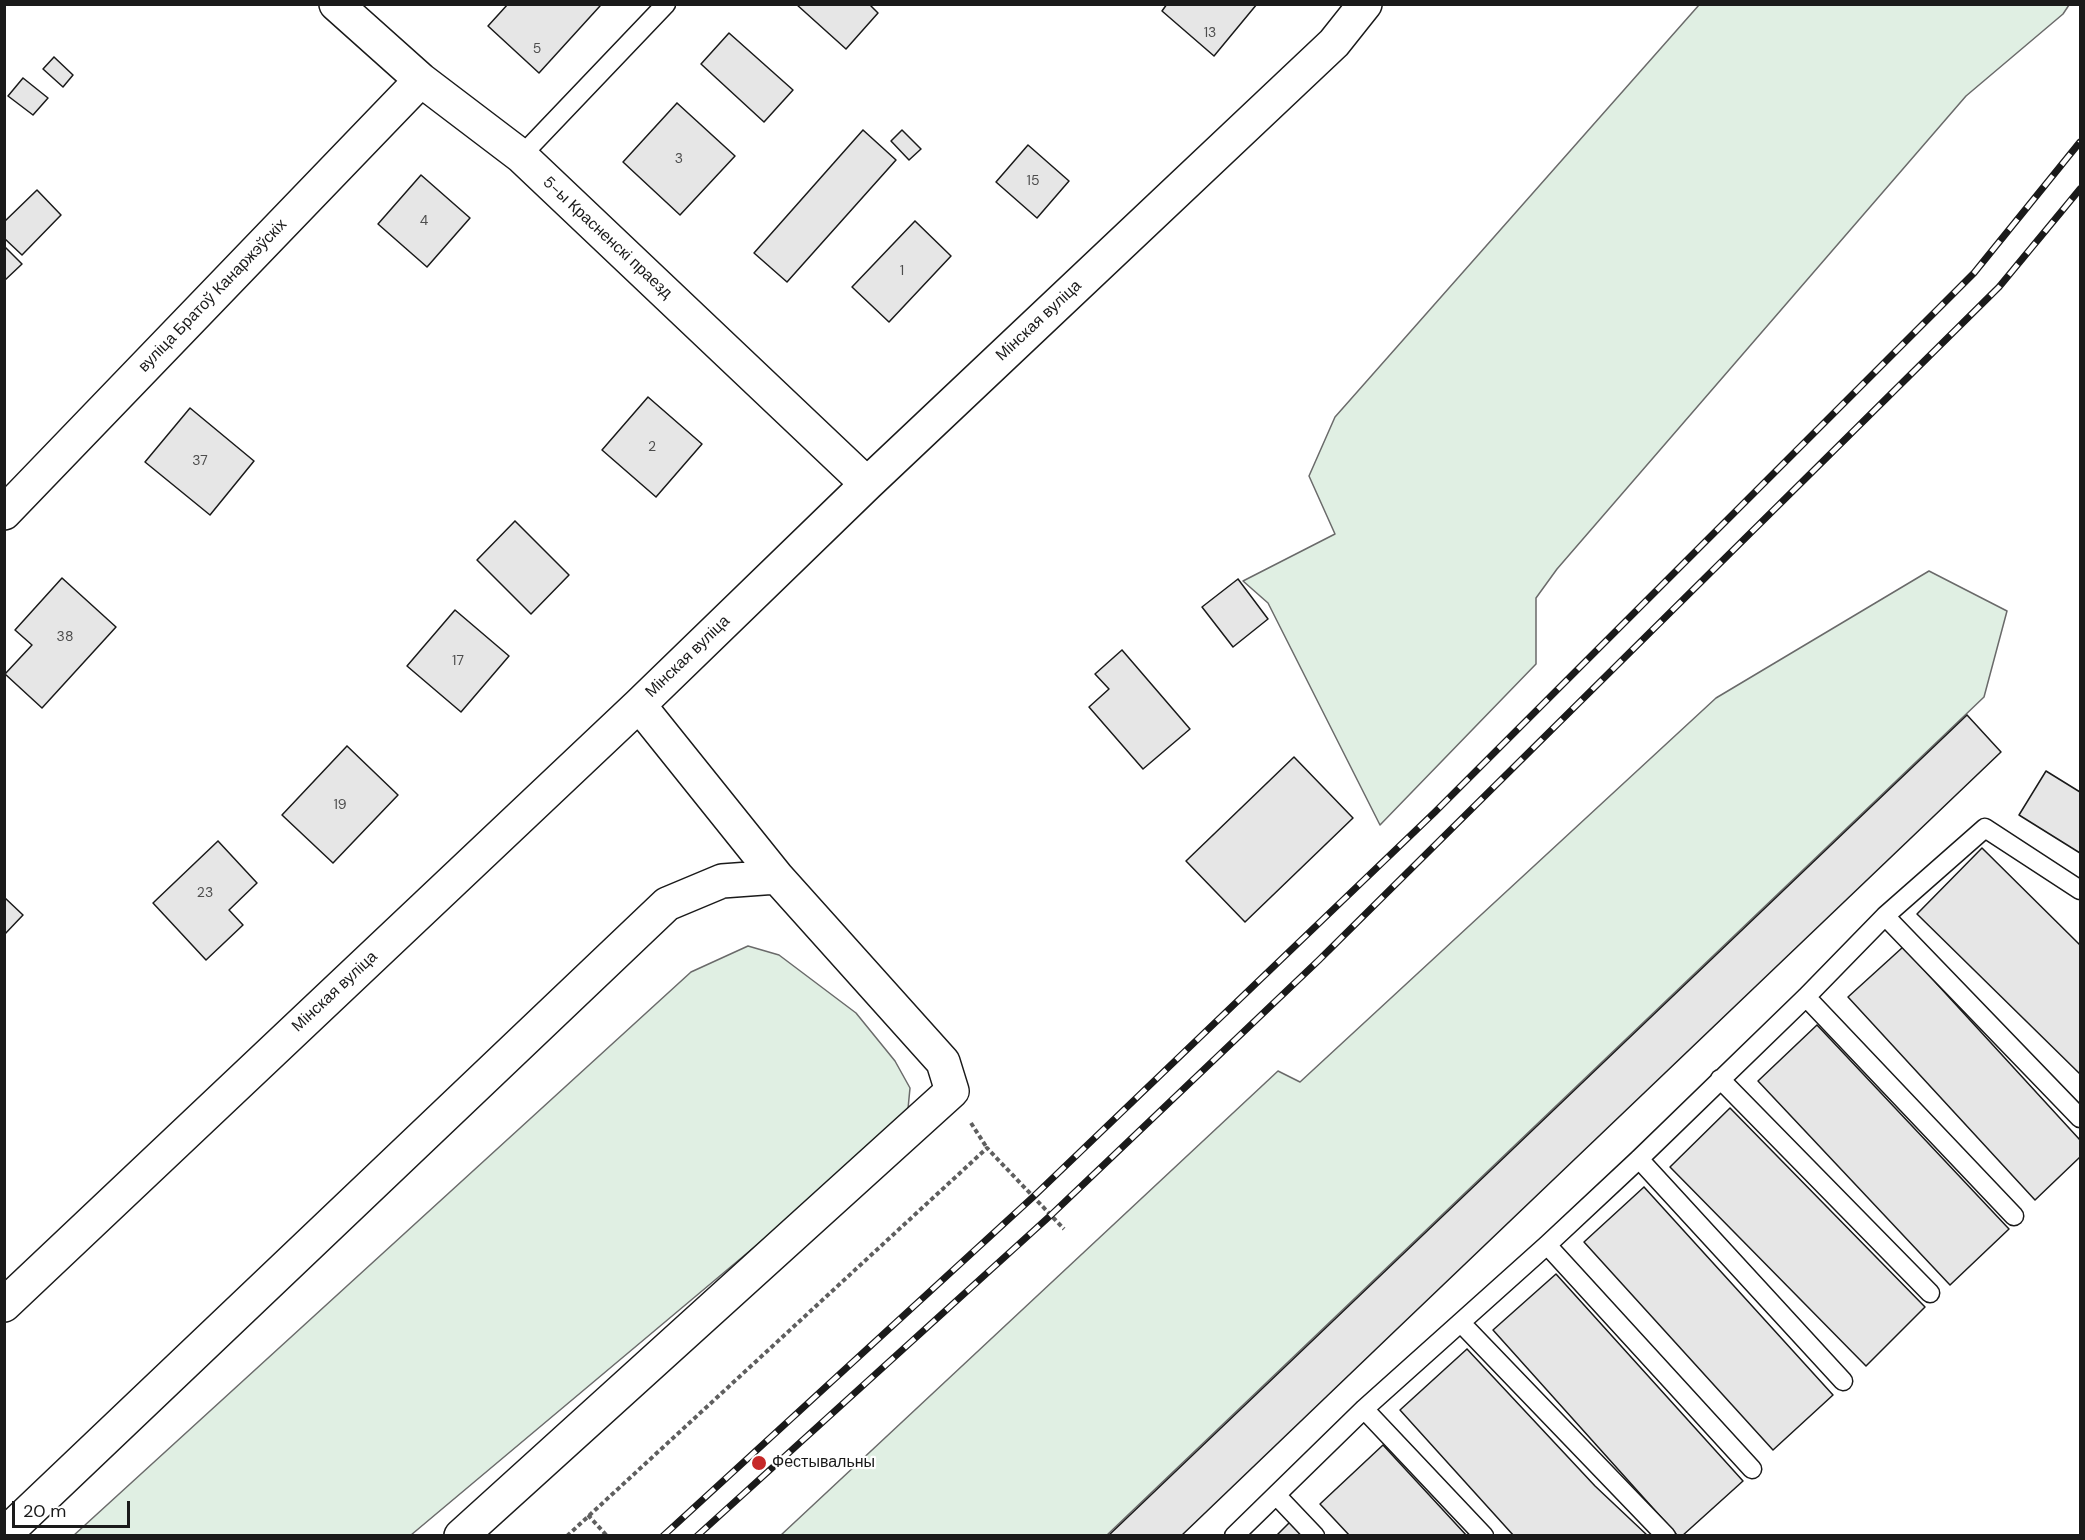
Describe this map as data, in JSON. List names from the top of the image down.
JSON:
{
  "streets": {
    "street": ["5-ы Красненскі праезд", "вуліца Братоў Канаржэўскіх", "Мінская вуліца"]
  },
  "crossings": [
    ["5-ы Красненскі праезд", "вуліца Братоў Канаржэўскіх"],
    ["5-ы Красненскі праезд", "Мінская вуліца"]
  ],
  "places": ["Фестывальны"],
  "house_numbers": [
    "13",
    "5",
    "3",
    "15",
    "4",
    "1",
    "2",
    "37",
    "38",
    "17",
    "19",
    "23"
  ],
  "scale_bar": "20 m"
}
